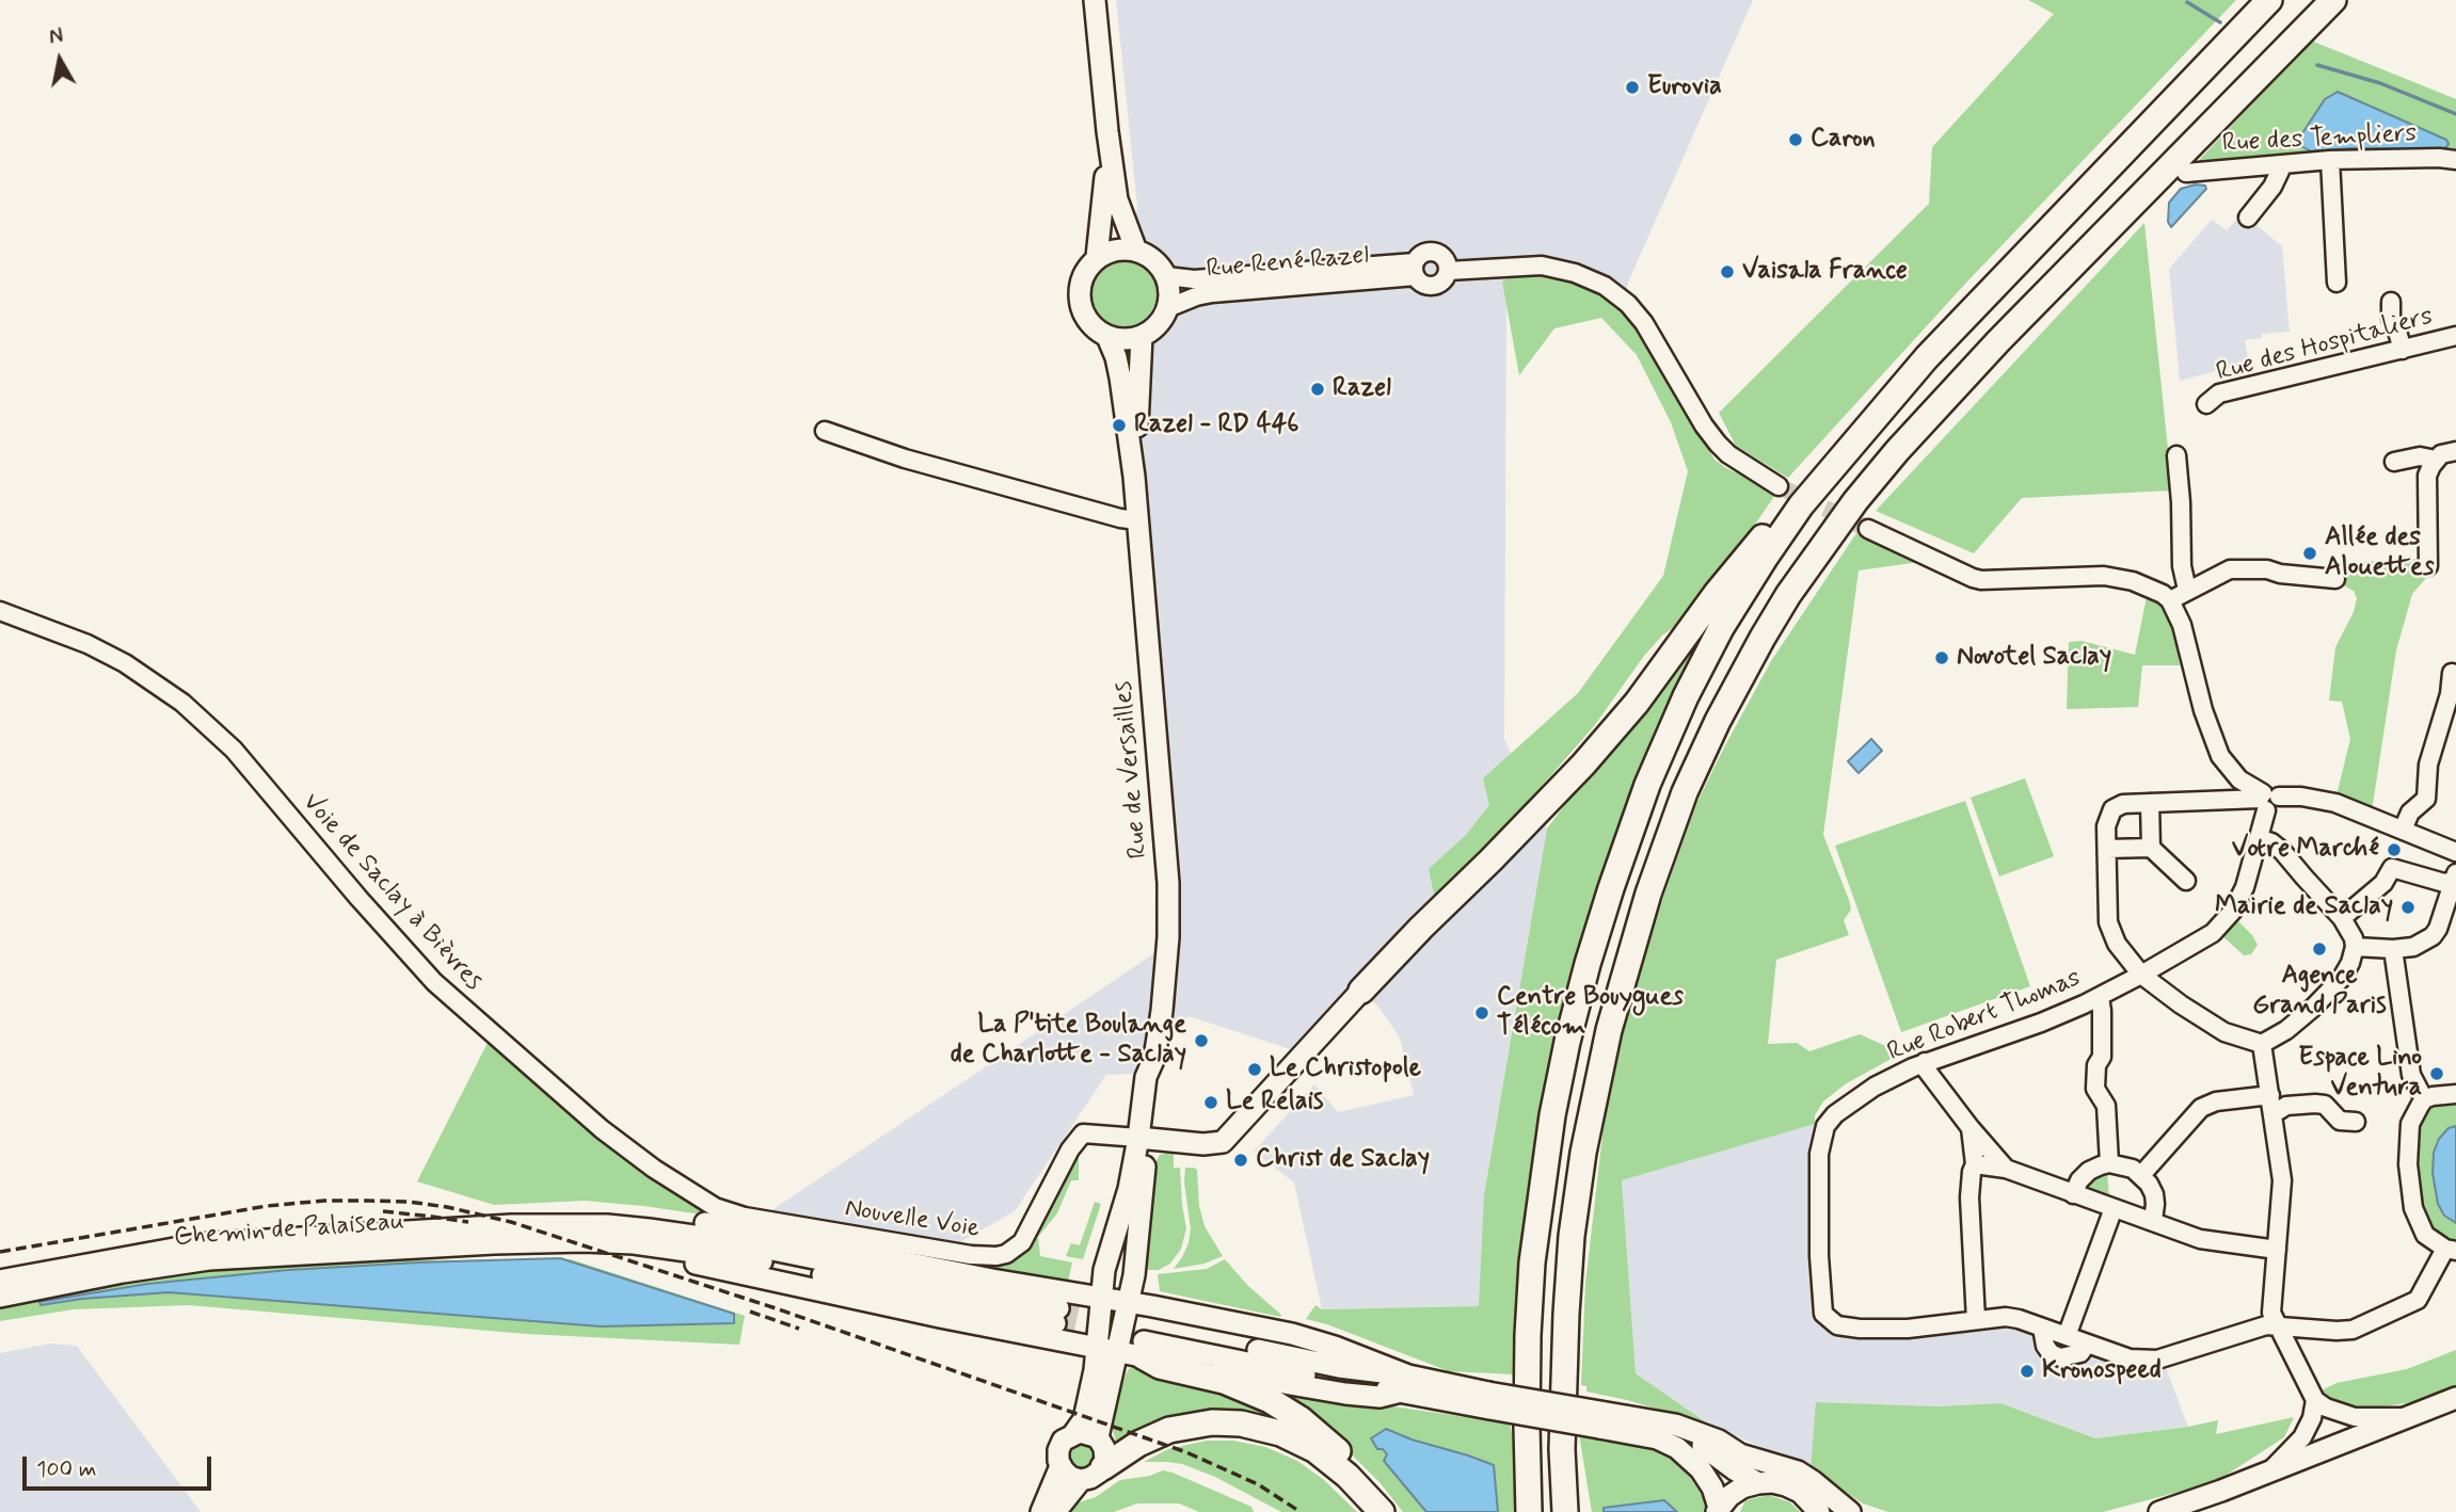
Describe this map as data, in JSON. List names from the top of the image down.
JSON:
{
  "streets": {
    "main road": ["Rue de Versailles", "Chemin de Palaiseau"],
    "street": [
      "Rue des Templiers",
      "Rue René Razel",
      "Rue des Hospitaliers",
      "Voie de Saclay à Bièvres",
      "Rue Robert Thomas",
      "Nouvelle Voie"
    ]
  },
  "crossings": [
    ["Rue René Razel", "Rue de Versailles"],
    ["Rue de Versailles", "Nouvelle Voie"],
    ["Voie de Saclay à Bièvres", "Nouvelle Voie"]
  ],
  "places": [
    "Eurovia",
    "Caron",
    "Vaisala France",
    "Razel",
    "Razel - RD 446",
    "Allée des Alouettes",
    "Novotel Saclay",
    "Votre Marché",
    "Mairie de Saclay",
    "Agence Grand Paris",
    "Centre Bouygues Télécom",
    "La P'tite Boulange de Charlotte - Saclay",
    "Le Christopole",
    "Espace Lino Ventura",
    "Le Relais",
    "Christ de Saclay",
    "Kronospeed"
  ],
  "scale_bar": "100 m",
  "north": "top"
}
